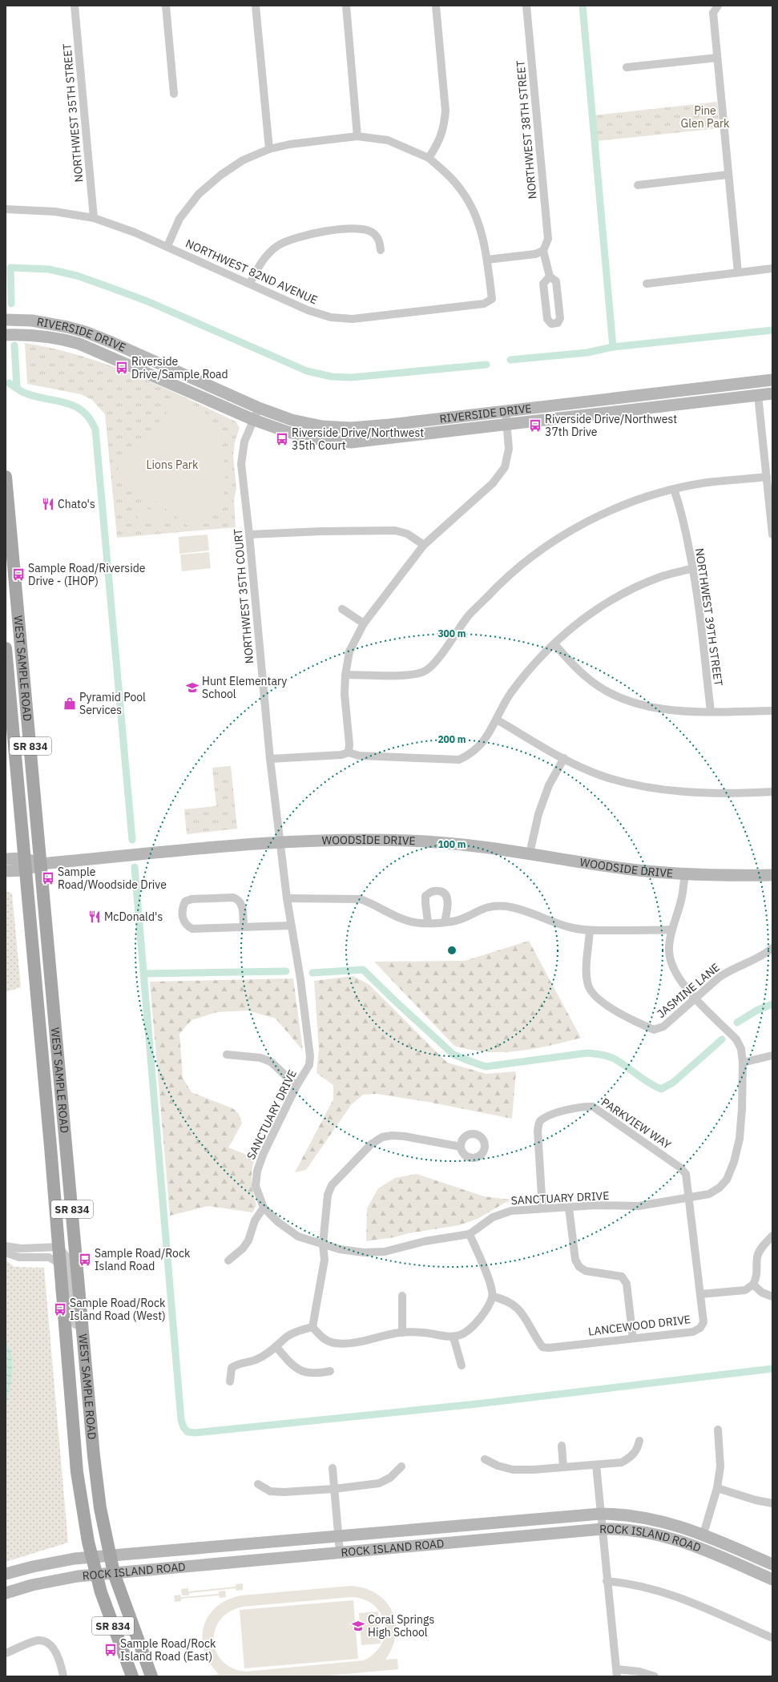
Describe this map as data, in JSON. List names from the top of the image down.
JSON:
{
  "streets": {
    "main road": ["WEST SAMPLE ROAD", "SR 834"],
    "street": [
      "NORTHWEST 35TH STREET",
      "NORTHWEST 38TH STREET",
      "NORTHWEST 82ND AVENUE",
      "RIVERSIDE DRIVE",
      "NORTHWEST 35TH COURT",
      "NORTHWEST 39TH STREET",
      "WOODSIDE DRIVE",
      "JASMINE LANE",
      "SANCTUARY DRIVE",
      "PARKVIEW WAY",
      "LANCEWOOD DRIVE",
      "ROCK ISLAND ROAD"
    ]
  },
  "crossings": [
    ["NORTHWEST 35TH STREET", "NORTHWEST 82ND AVENUE"],
    ["RIVERSIDE DRIVE", "NORTHWEST 35TH COURT"],
    ["NORTHWEST 35TH COURT", "WOODSIDE DRIVE"],
    ["NORTHWEST 35TH COURT", "SANCTUARY DRIVE"],
    ["WEST SAMPLE ROAD", "WOODSIDE DRIVE"],
    ["WEST SAMPLE ROAD", "ROCK ISLAND ROAD"],
    ["WOODSIDE DRIVE", "SANCTUARY DRIVE"],
    ["JASMINE LANE", "SANCTUARY DRIVE"],
    ["SANCTUARY DRIVE", "PARKVIEW WAY"],
    ["SANCTUARY DRIVE", "LANCEWOOD DRIVE"],
    ["PARKVIEW WAY", "LANCEWOOD DRIVE"]
  ],
  "parks": ["Pine Glen Park", "Lions Park"],
  "places": {
    "bus stop": [
      "Riverside Drive/Sample Road",
      "Riverside Drive/Northwest 37th Drive",
      "Riverside Drive/Northwest 35th Court",
      "Sample Road/Riverside Drive - (IHOP)",
      "Sample Road/Woodside Drive",
      "Sample Road/Rock Island Road",
      "Sample Road/Rock Island Road (West)",
      "Sample Road/Rock Island Road (East)"
    ],
    "restaurant": ["Chato's", "McDonald's"],
    "school or university": ["Hunt Elementary School", "Coral Springs High School"],
    "shop": ["Pyramid Pool Services"]
  },
  "rings": ["300 m", "200 m", "100 m"]
}
